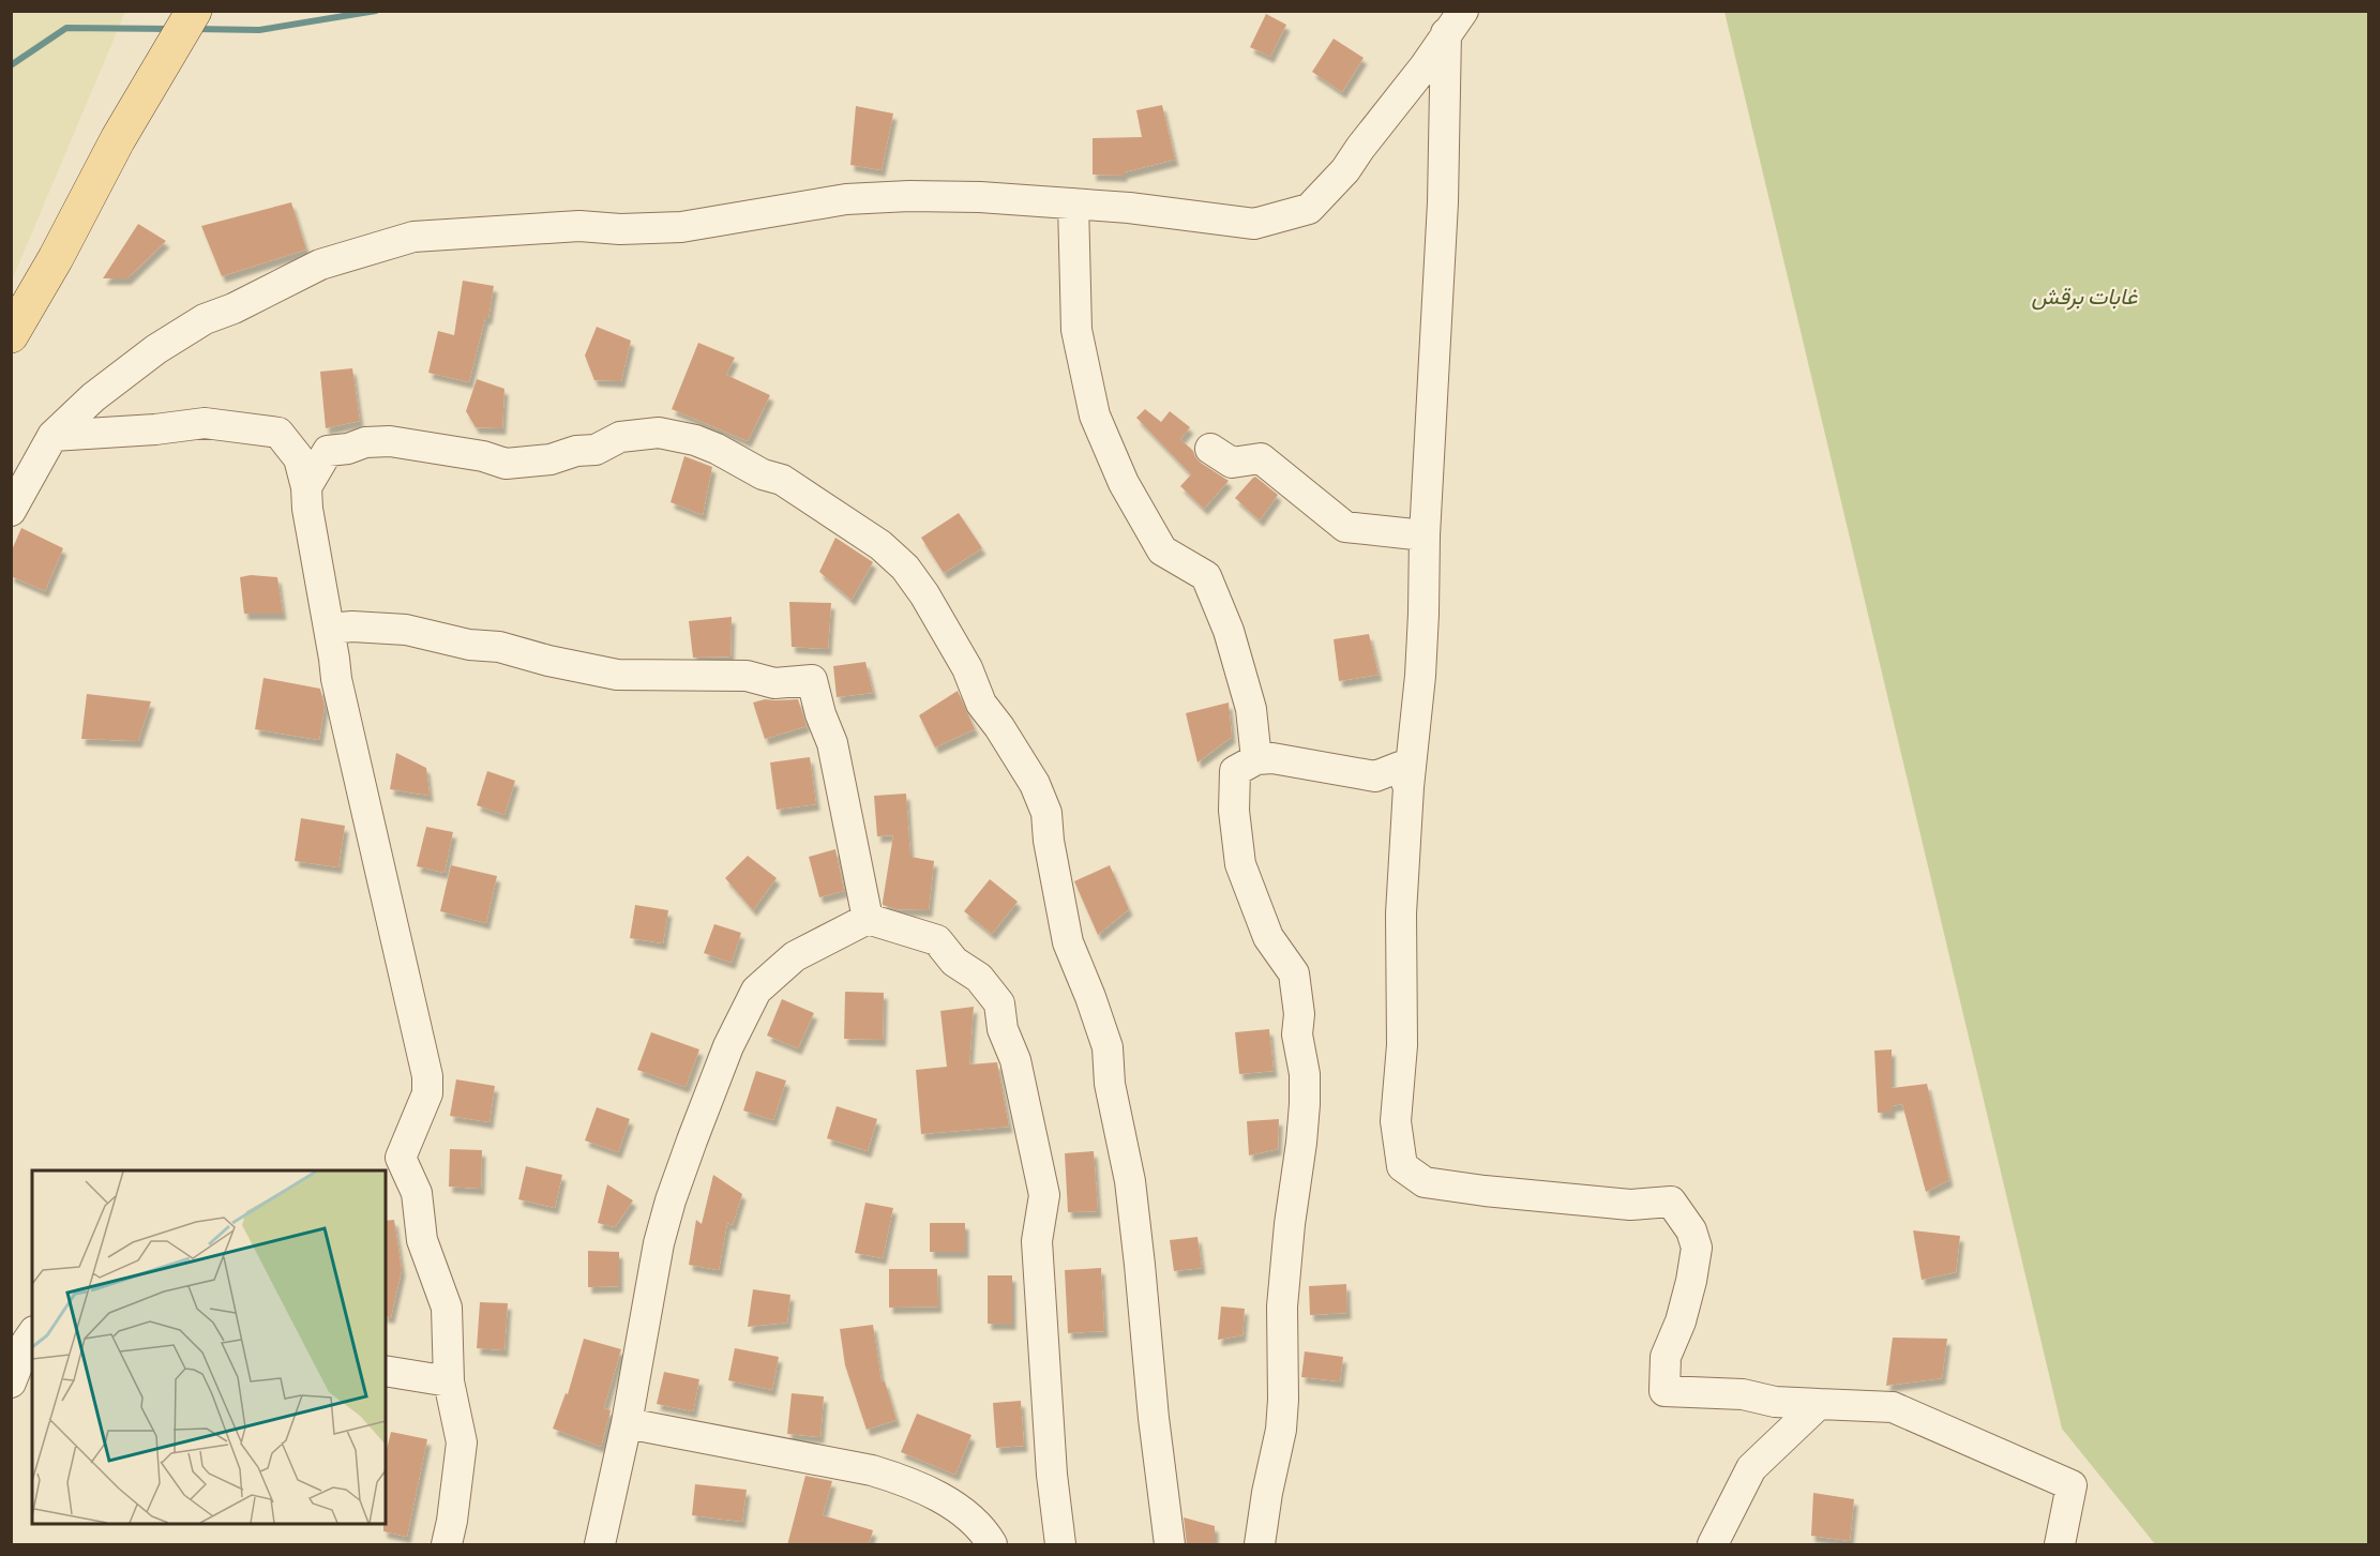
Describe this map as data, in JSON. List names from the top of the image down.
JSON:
{
  "parks": ["غابات برقش"]
}
